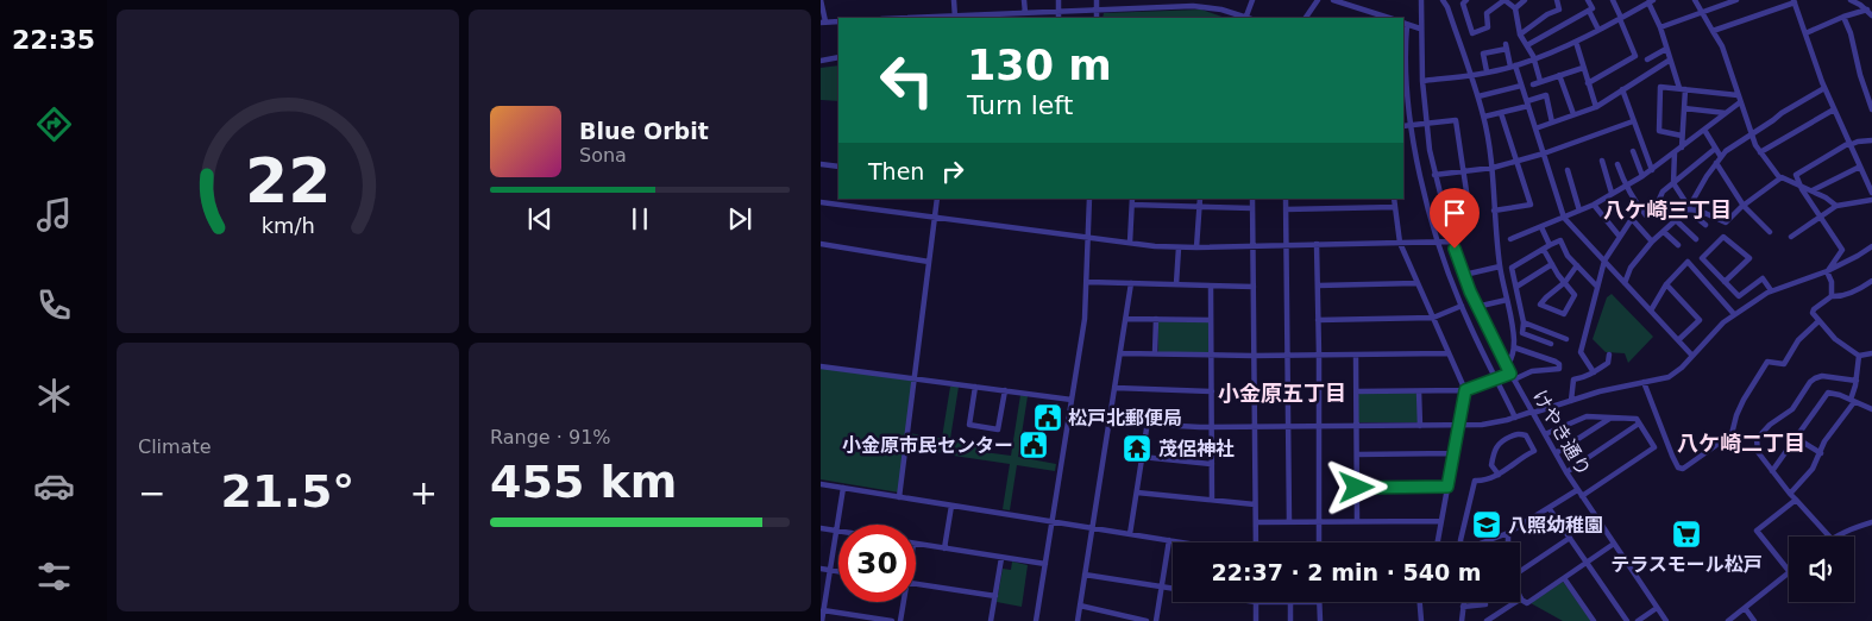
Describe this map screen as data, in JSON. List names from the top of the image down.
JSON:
{
  "streets": {
    "street": ["けやき通り"]
  },
  "districts": ["八ケ崎三丁目", "小金原五丁目", "八ケ崎二丁目"],
  "places": {
    "public building": ["松戸北郵便局", "小金原市民センター"],
    "temple": ["茂侶神社"],
    "school or university": ["八照幼稚園"],
    "supermarket": ["テラスモール松戸"]
  },
  "page": {
    "tabs": "22:35",
    "turn": ["130 m", "Turn left"],
    "song": ["Blue Orbit", "Sona"],
    "then": "Then",
    "tile": [
      "Climate",
      ["Range · 91%", "455 km"]
    ],
    "heat": ["−", "21.5°", "+"],
    "limit": "30",
    "trip": "22:37 · 2 min · 540 m",
    "gauge": ["22", "km/h"]
  }
}
